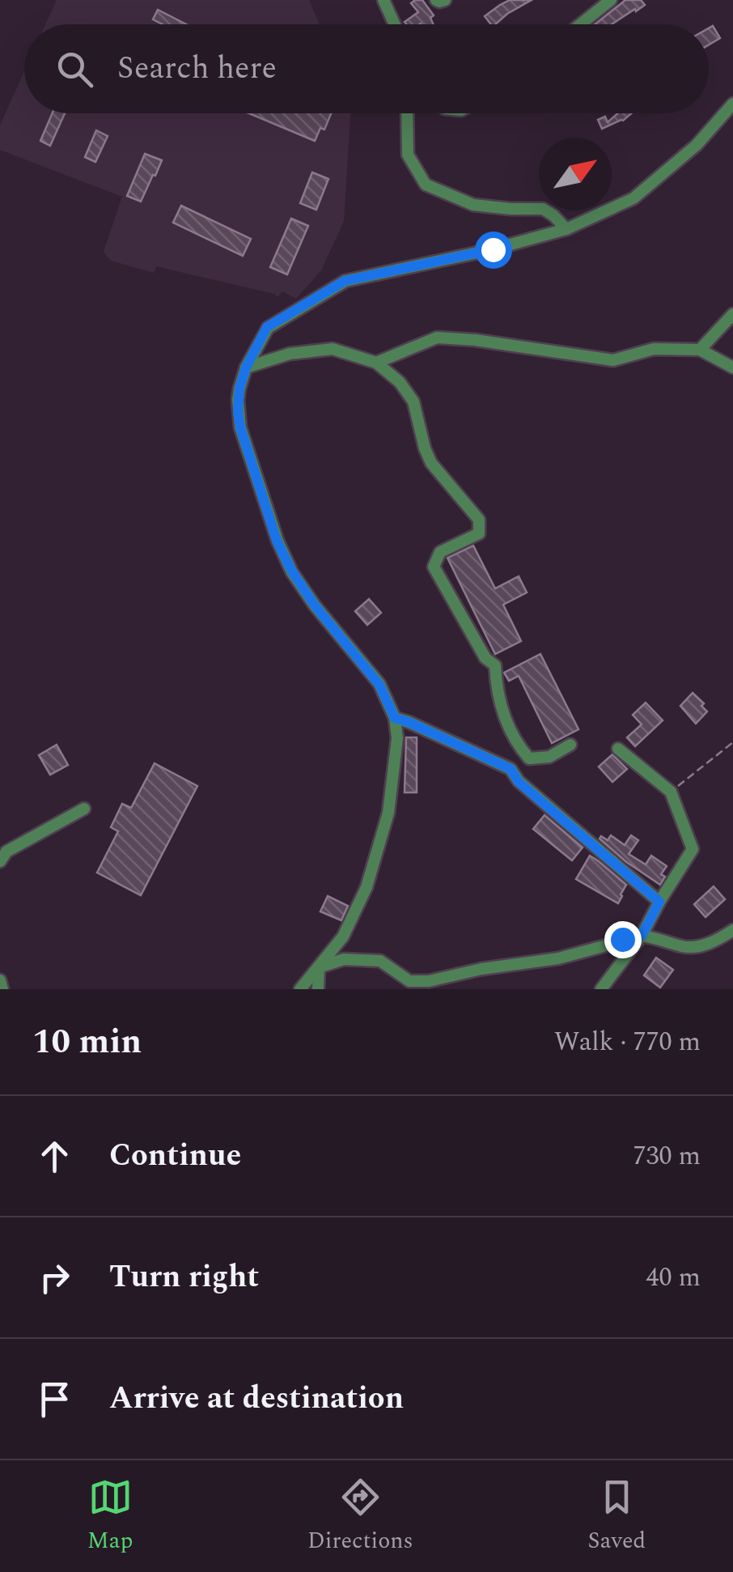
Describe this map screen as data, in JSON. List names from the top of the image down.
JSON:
{
  "north": "top right",
  "page": {
    "search": "Search here",
    "heading": ["10 min", "Walk · 770 m"],
    "list": [
      ["Continue", "730 m"],
      ["Turn right", "40 m"],
      "Arrive at destination"
    ],
    "nav": ["Map", "Directions", "Saved"]
  }
}
